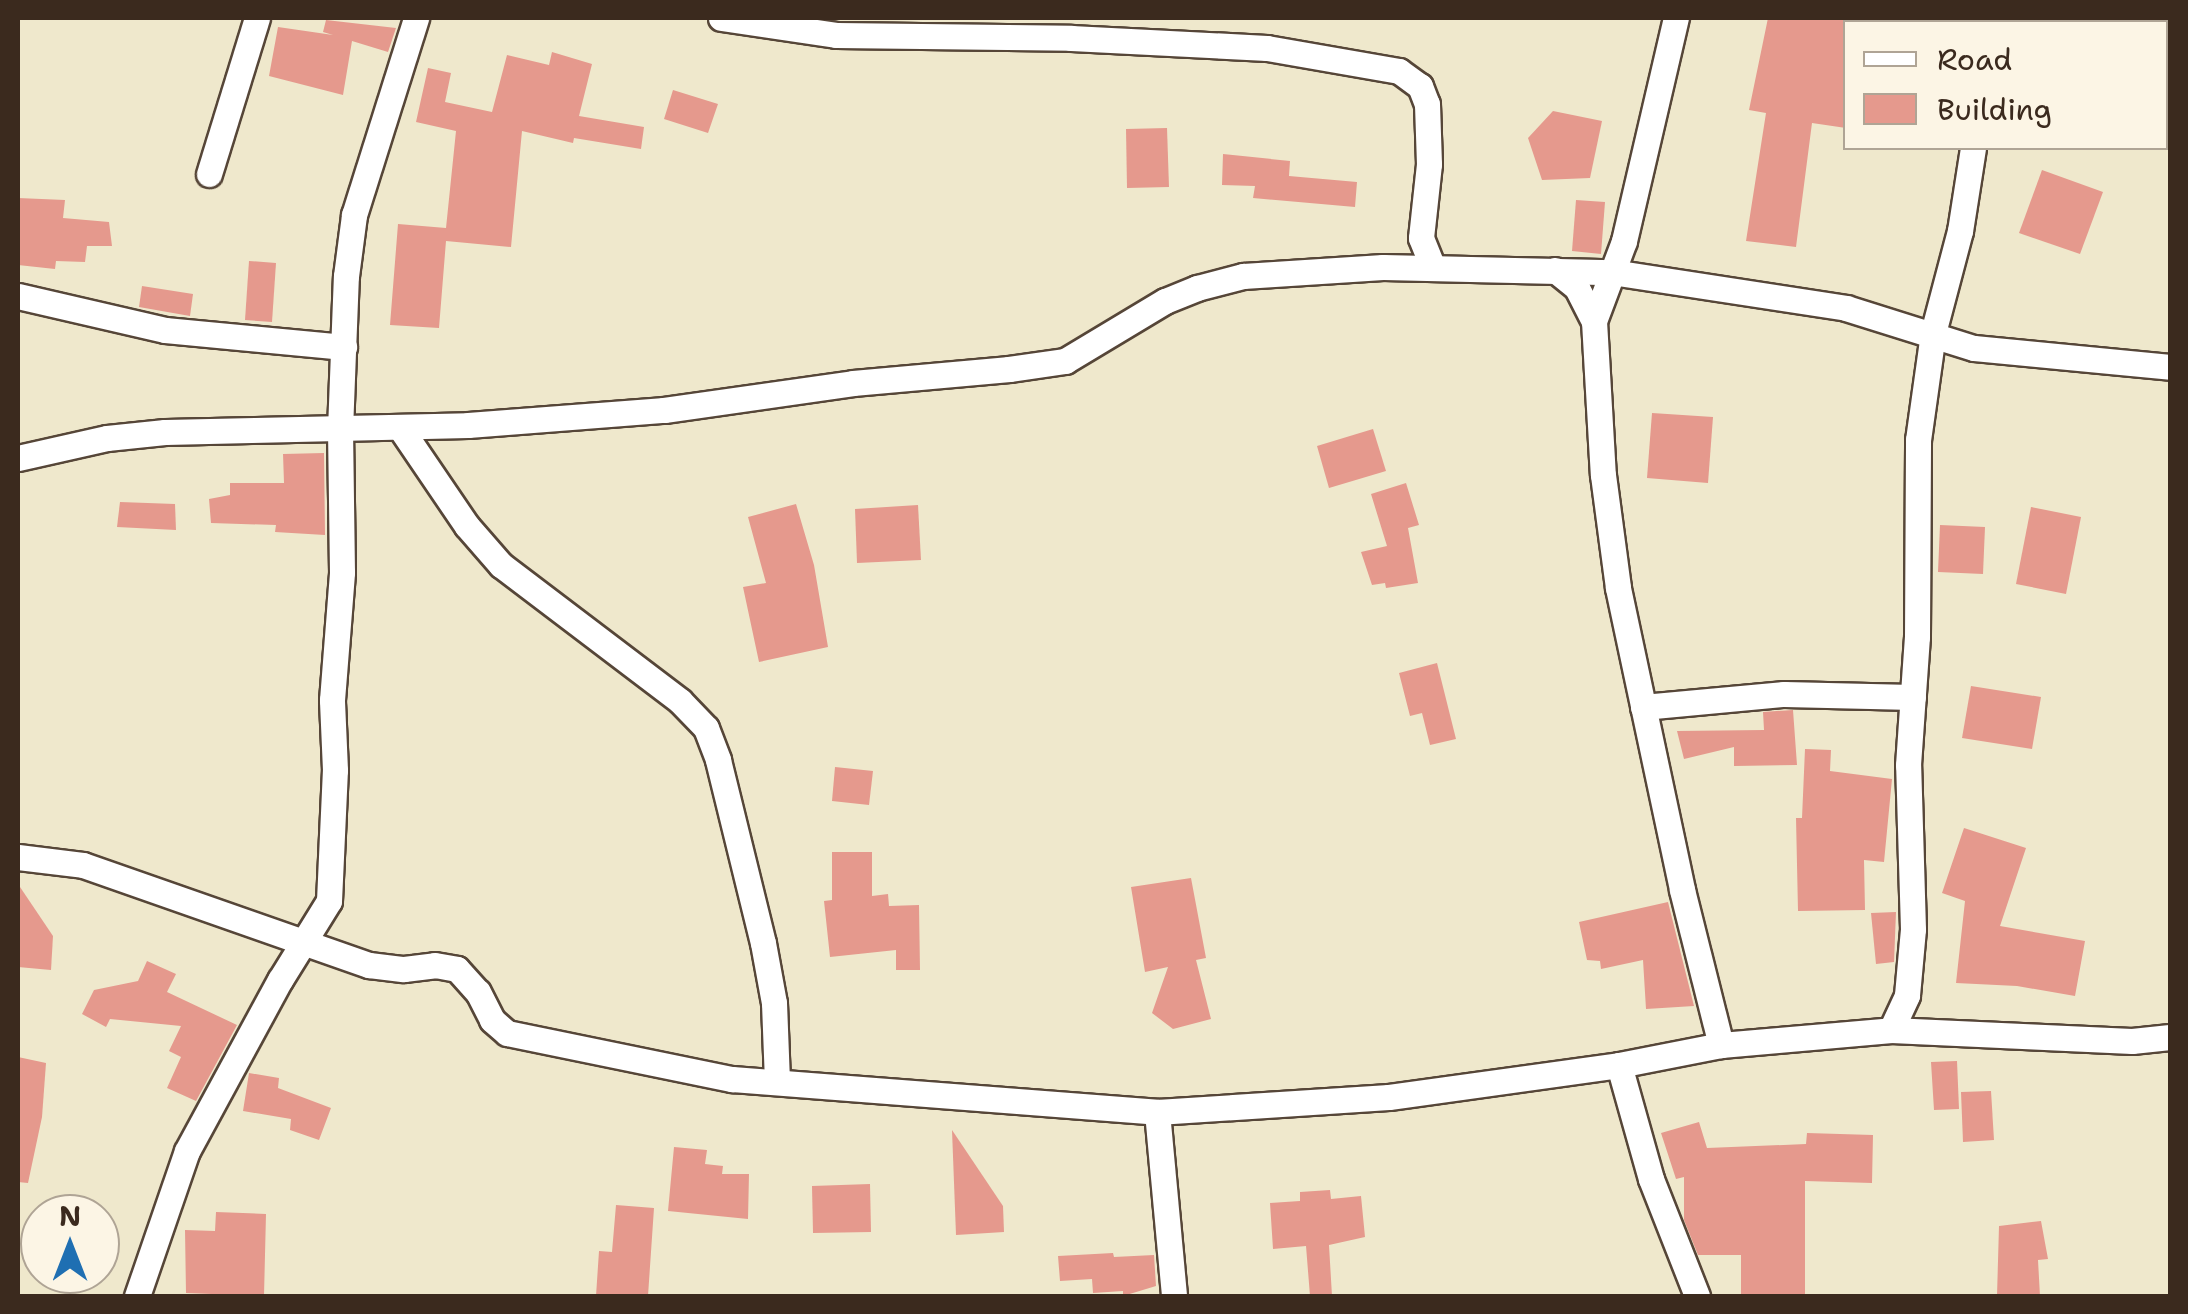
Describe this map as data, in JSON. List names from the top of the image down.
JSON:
{
  "legend": ["Road", "Building"],
  "north": "top"
}
